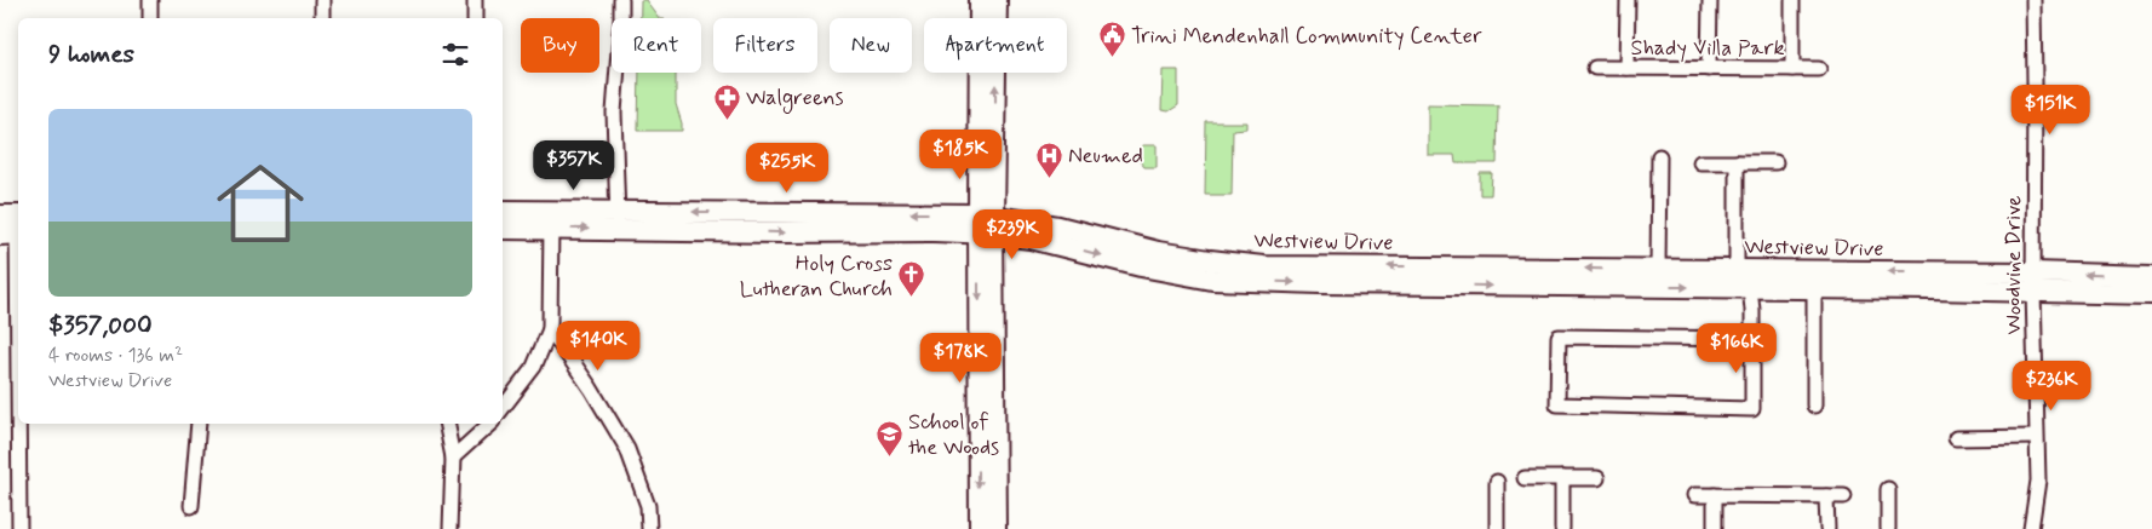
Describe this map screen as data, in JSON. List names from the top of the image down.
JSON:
{
  "streets": {
    "main road": ["Westview Drive"],
    "street": ["Shady Villa Park", "Woodvine Drive"]
  },
  "crossings": [
    ["Westview Drive", "Woodvine Drive"]
  ],
  "places": {
    "public building": ["Trini Mendenhall Community Center"],
    "pharmacy": ["Walgreens"],
    "hospital": ["Neumed"],
    "church": ["Holy Cross Lutheran Church"],
    "school or university": ["School of the Woods"]
  },
  "page": {
    "chip": [
      "Buy",
      "Rent",
      "Filters",
      "New",
      "Apartment"
    ],
    "heading": "9 homes",
    "price": [
      "$151K",
      "$185K",
      "$357K",
      "$255K",
      "$239K",
      "$140K",
      "$166K",
      "$178K",
      "$236K"
    ],
    "list": [
      {
        "name": "$357,000",
        "note": "4 rooms · 136 m² · Westview Drive"
      }
    ]
  }
}
